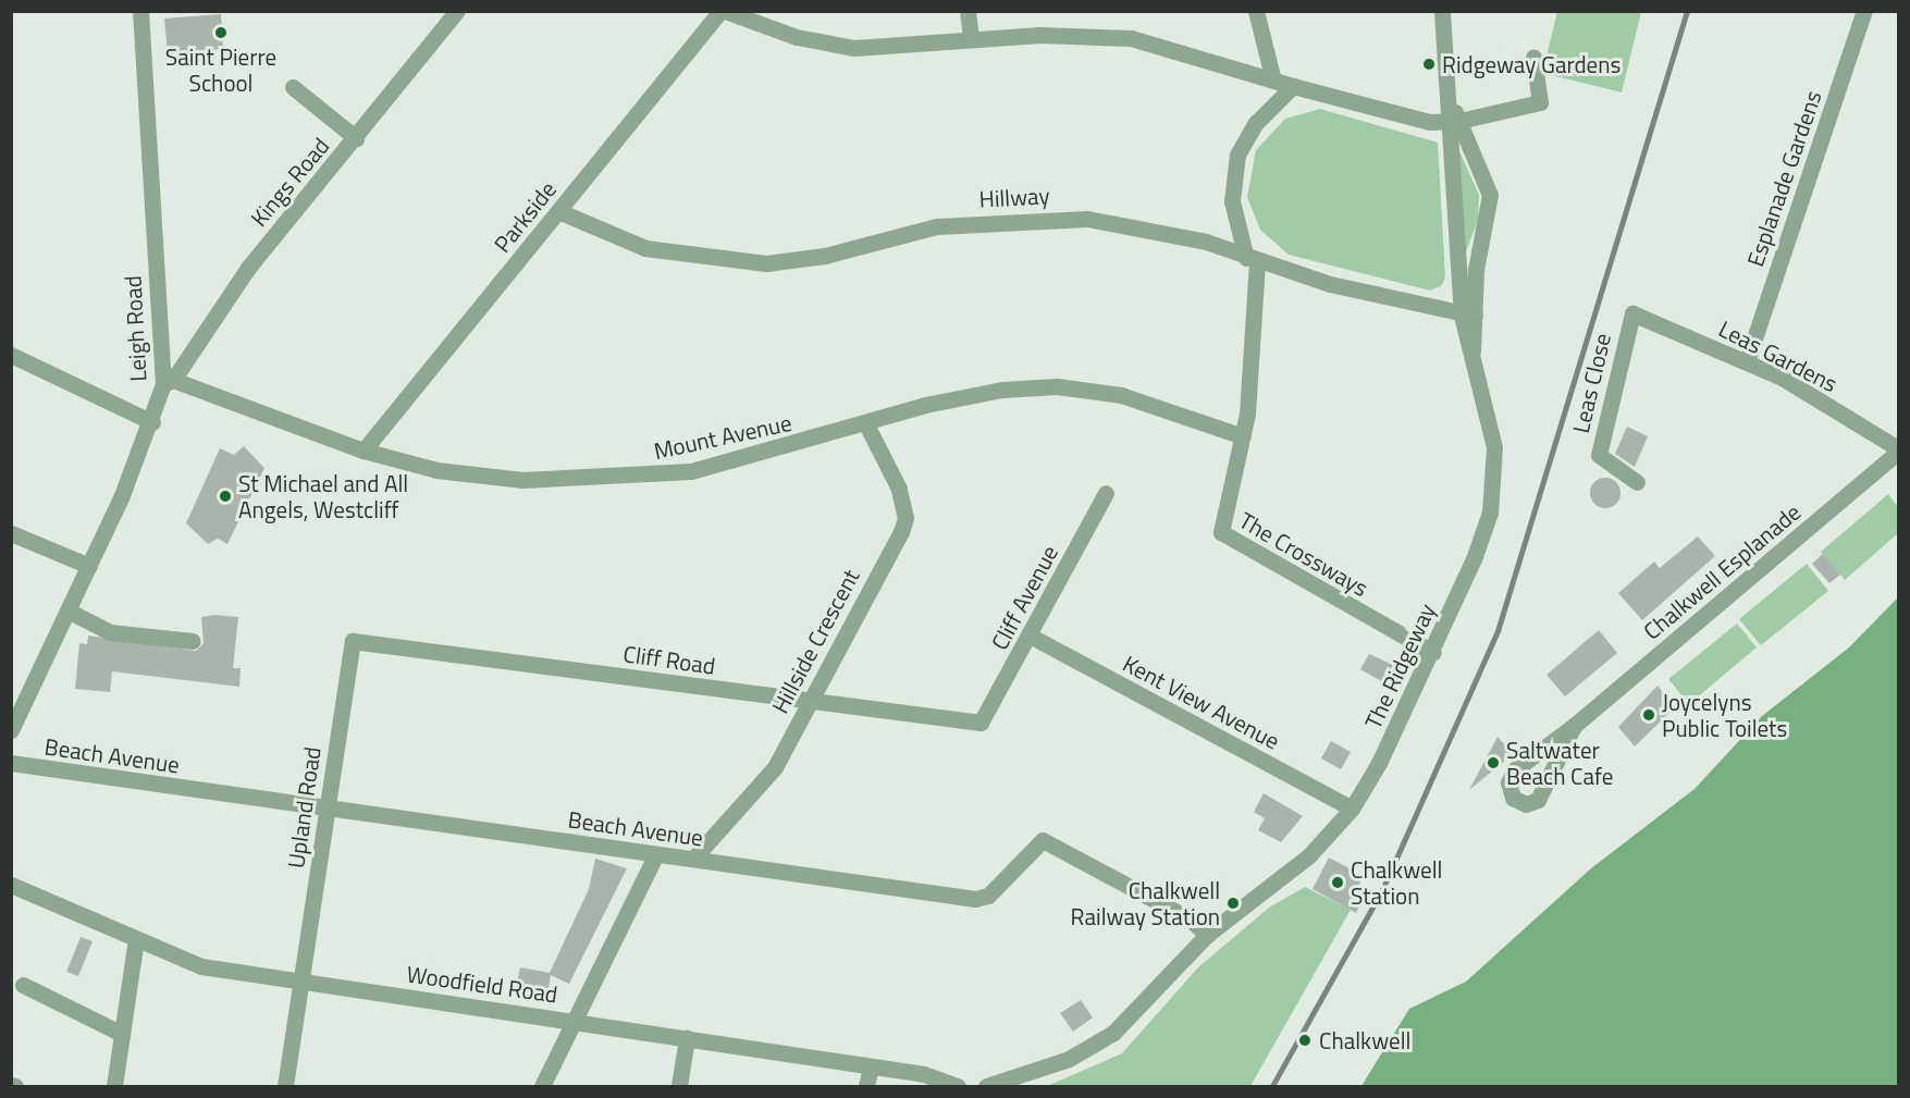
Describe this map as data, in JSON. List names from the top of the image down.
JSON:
{
  "streets": {
    "street": [
      "Esplanade Gardens",
      "Kings Road",
      "Hillway",
      "Parkside",
      "Leigh Road",
      "Leas Gardens",
      "Leas Close",
      "Mount Avenue",
      "The Crossways",
      "Chalkwell Esplanade",
      "Cliff Avenue",
      "Hillside Crescent",
      "Cliff Road",
      "The Ridgeway",
      "Kent View Avenue",
      "Beach Avenue",
      "Upland Road",
      "Woodfield Road"
    ]
  },
  "crossings": [
    ["Esplanade Gardens", "Leas Gardens"],
    ["Kings Road", "Leigh Road"],
    ["Kings Road", "Mount Avenue"],
    ["Hillway", "Parkside"],
    ["Hillway", "The Crossways"],
    ["Hillway", "The Ridgeway"],
    ["Parkside", "Mount Avenue"],
    ["Leigh Road", "Mount Avenue"],
    ["Leas Gardens", "Leas Close"],
    ["Leas Gardens", "Chalkwell Esplanade"],
    ["Mount Avenue", "The Crossways"],
    ["Mount Avenue", "Hillside Crescent"],
    ["The Crossways", "The Ridgeway"],
    ["Cliff Avenue", "Cliff Road"],
    ["Cliff Avenue", "Kent View Avenue"],
    ["Hillside Crescent", "Cliff Road"],
    ["Hillside Crescent", "Beach Avenue"],
    ["Cliff Road", "Upland Road"],
    ["The Ridgeway", "Kent View Avenue"],
    ["The Ridgeway", "Beach Avenue"],
    ["Beach Avenue", "Upland Road"],
    ["Upland Road", "Woodfield Road"]
  ],
  "places": [
    "Saint Pierre School",
    "Ridgeway Gardens",
    "St Michael and All Angels, Westcliff",
    "Joycelyns Public Toilets",
    "Saltwater Beach Cafe",
    "Chalkwell Station",
    "Chalkwell Railway Station",
    "Chalkwell"
  ]
}
